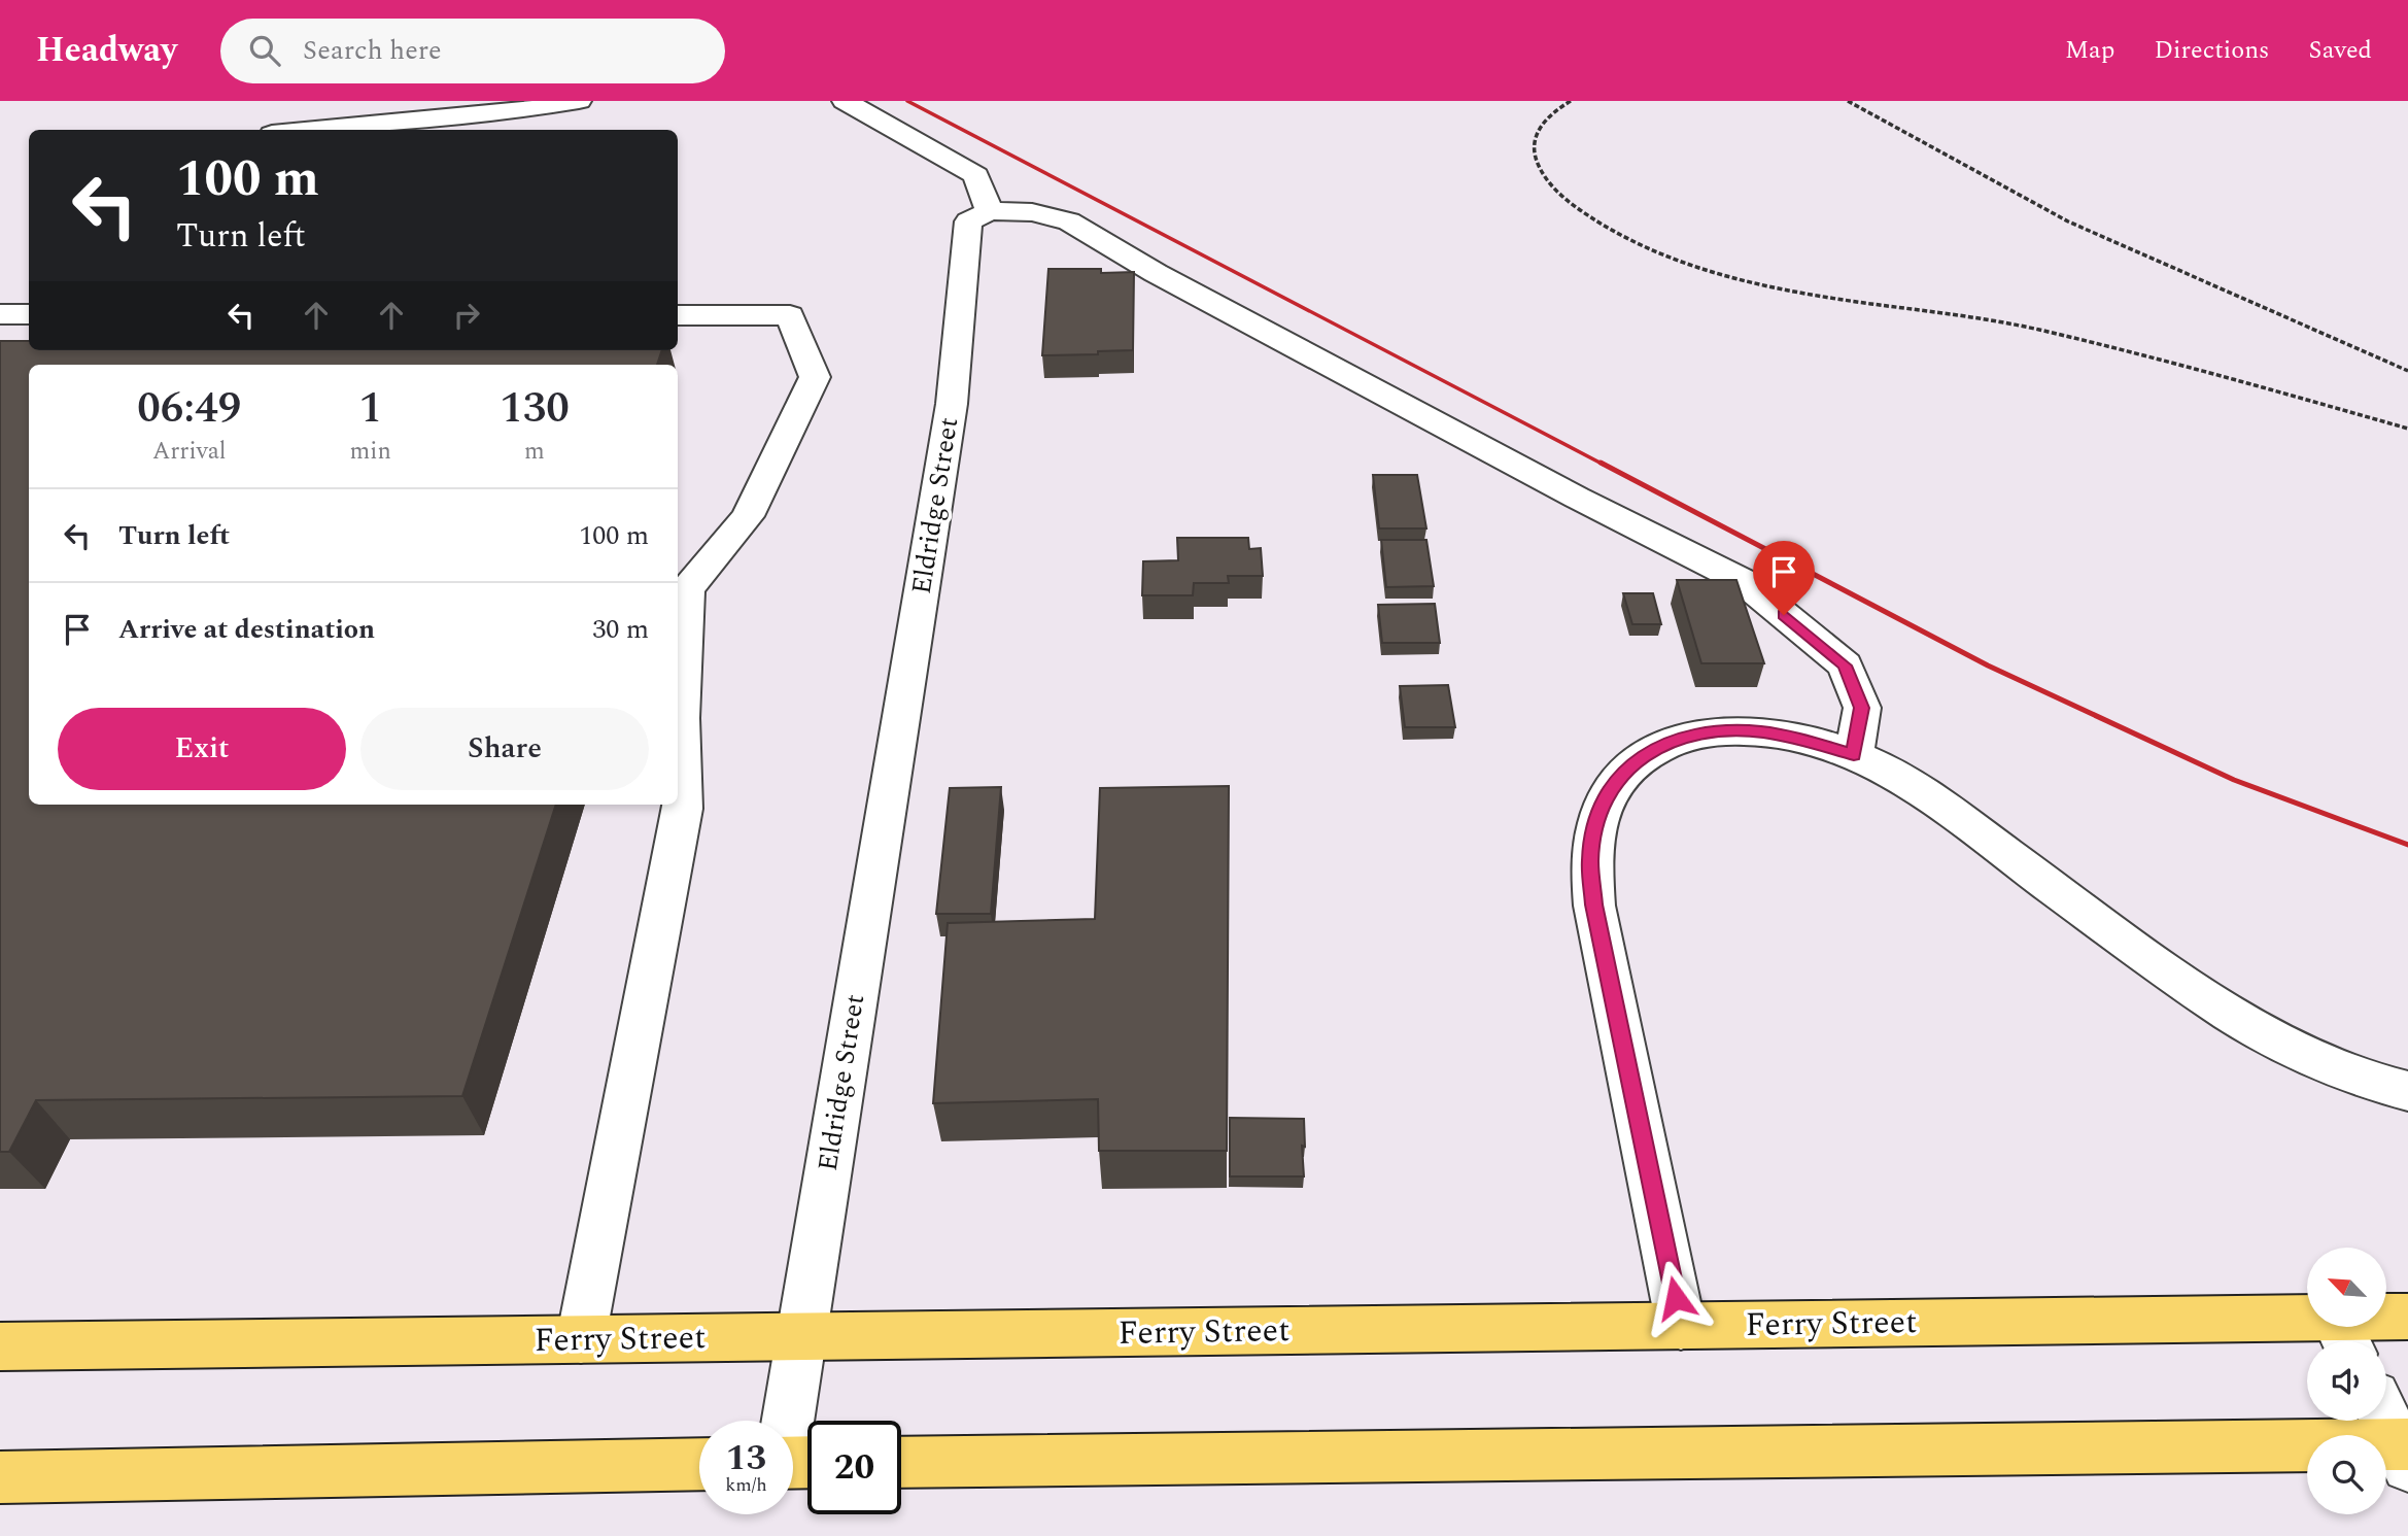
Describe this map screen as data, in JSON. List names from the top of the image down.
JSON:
{
  "streets": {
    "main road": ["Ferry Street"],
    "street": ["Eldridge Street"]
  },
  "crossings": [
    ["Eldridge Street", "Ferry Street"]
  ],
  "north": "top left",
  "page": {
    "header": "Headway",
    "search": "Search here",
    "nav": ["Map", "Directions", "Saved"],
    "turn": ["100 m", "Turn left"],
    "eta": [
      "06:49",
      "Arrival",
      "1",
      "min",
      "130",
      "m"
    ],
    "list": [
      {
        "name": "Turn left",
        "value": "100 m"
      },
      {
        "name": "Arrive at destination",
        "value": "30 m"
      }
    ],
    "buttons": ["Exit", "Share"],
    "speed": "13 km/h",
    "limit": "20"
  }
}
